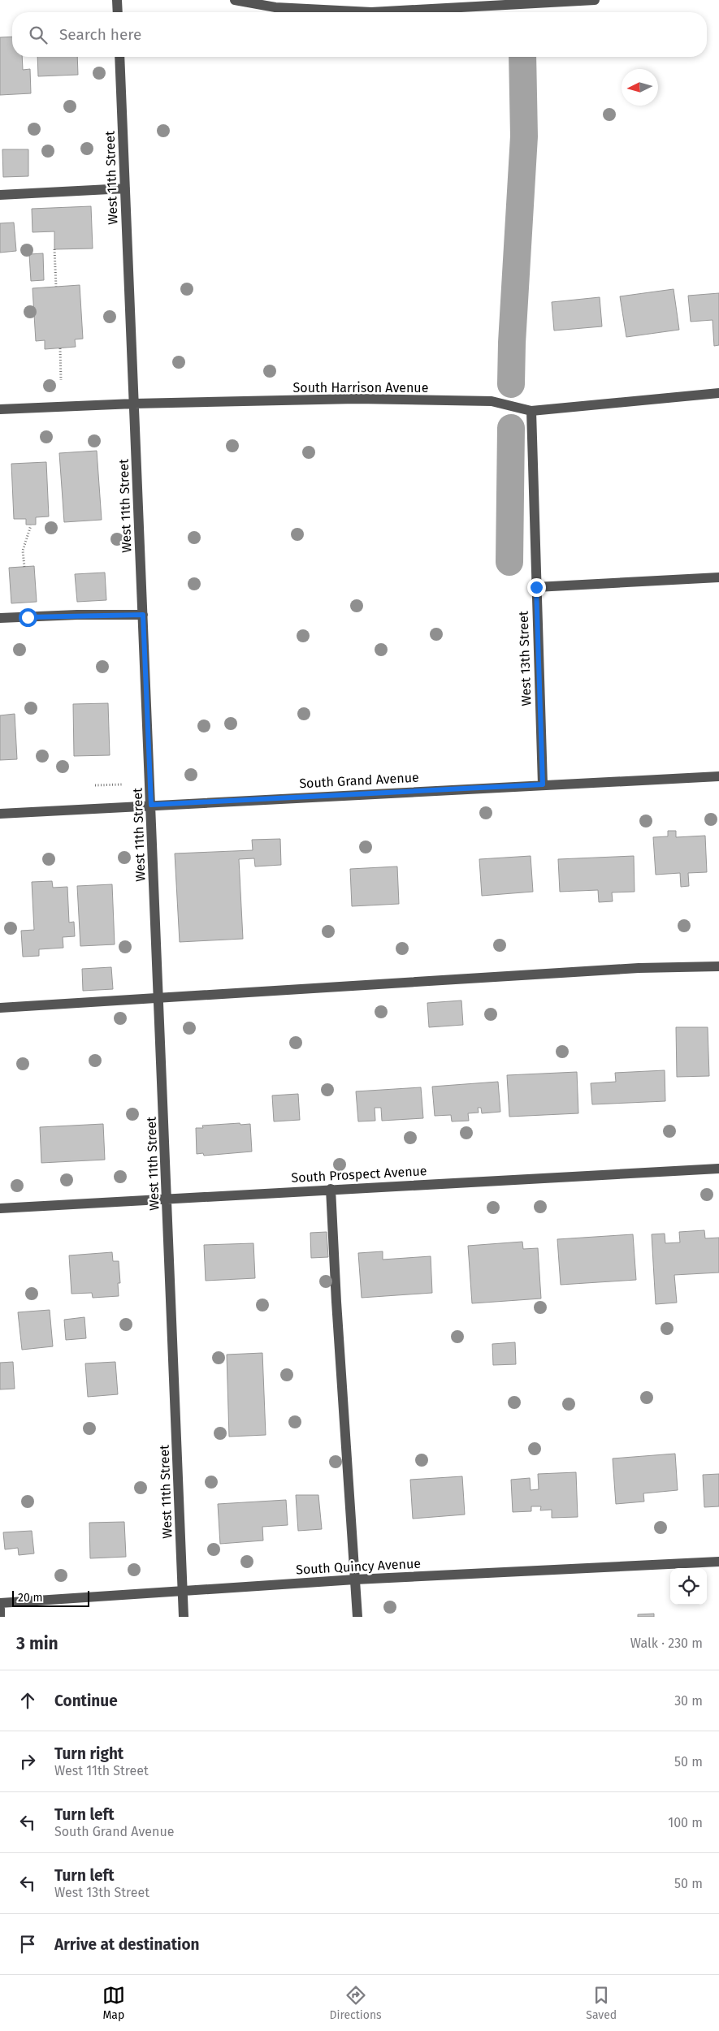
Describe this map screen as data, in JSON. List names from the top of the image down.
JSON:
{
  "streets": {
    "street": [
      "West 11th Street",
      "South Harrison Avenue",
      "West 13th Street",
      "South Grand Avenue",
      "South Prospect Avenue",
      "South Quincy Avenue"
    ]
  },
  "crossings": [
    ["West 11th Street", "South Harrison Avenue"],
    ["West 11th Street", "South Grand Avenue"],
    ["West 11th Street", "South Prospect Avenue"],
    ["West 11th Street", "South Quincy Avenue"],
    ["South Harrison Avenue", "West 13th Street"],
    ["West 13th Street", "South Grand Avenue"]
  ],
  "scale_bar": "20 m",
  "north": "left",
  "page": {
    "search": "Search here",
    "scale": "20 m",
    "heading": ["3 min", "Walk · 230 m"],
    "list": [
      ["Continue", "30 m"],
      ["Turn right", "West 11th Street", "50 m"],
      ["Turn left", "South Grand Avenue", "100 m"],
      ["Turn left", "West 13th Street", "50 m"],
      "Arrive at destination"
    ],
    "nav": ["Map", "Directions", "Saved"]
  }
}
